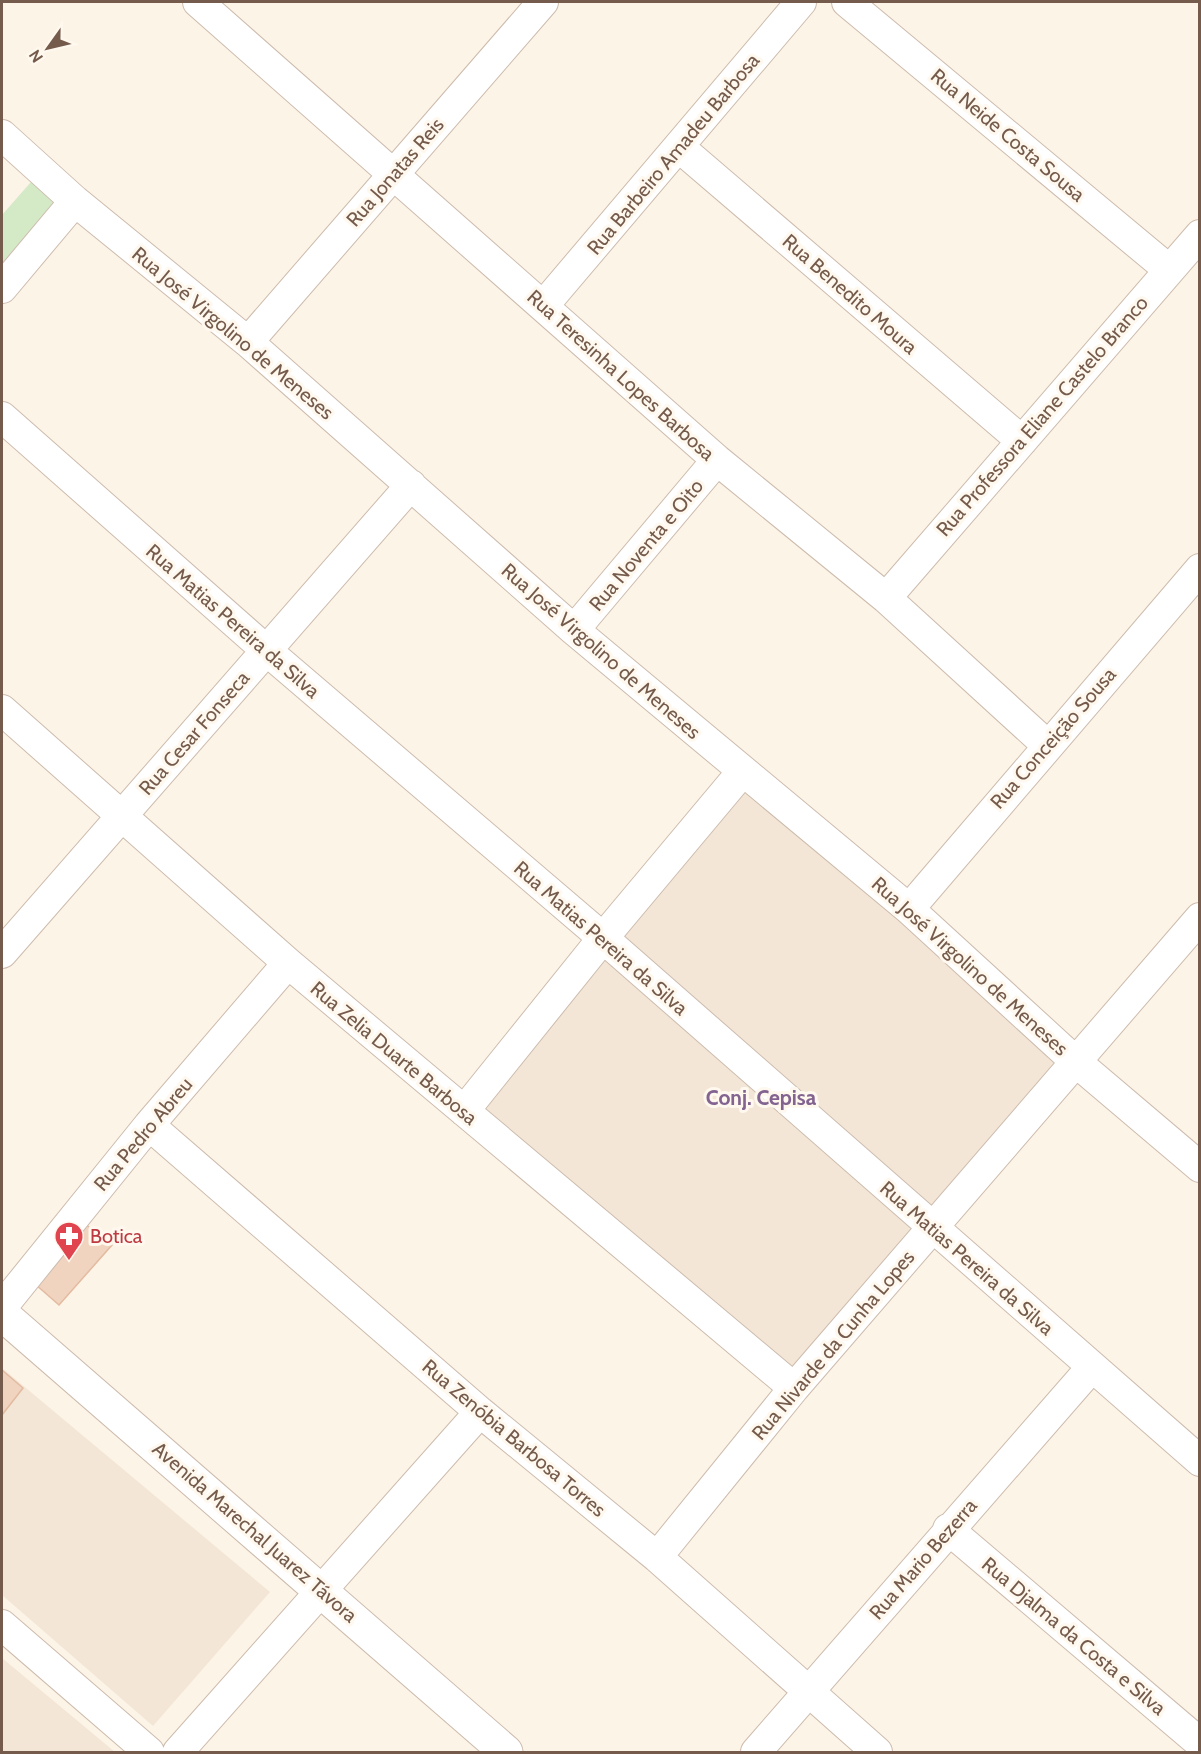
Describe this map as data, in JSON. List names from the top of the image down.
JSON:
{
  "streets": {
    "street": [
      "Rua Neide Costa Sousa",
      "Rua Barbeiro Amadeu Barbosa",
      "Rua Jonatas Reis",
      "Rua Benedito Moura",
      "Rua José Virgolino de Meneses",
      "Rua Teresinha Lopes Barbosa",
      "Rua Professora Eliane Castelo Branco",
      "Rua Noventa e Oito",
      "Rua Matias Pereira da Silva",
      "Rua Cesar Fonseca",
      "Rua Conceição Sousa",
      "Rua Zelia Duarte Barbosa",
      "Rua Pedro Abreu",
      "Rua Nivarde da Cunha Lopes",
      "Rua Zenóbia Barbosa Torres",
      "Avenida Marechal Juarez Távora",
      "Rua Mario Bezerra",
      "Rua Djalma da Costa e Silva"
    ]
  },
  "crossings": [
    ["Rua Neide Costa Sousa", "Rua Professora Eliane Castelo Branco"],
    ["Rua Barbeiro Amadeu Barbosa", "Rua Benedito Moura"],
    ["Rua Barbeiro Amadeu Barbosa", "Rua Teresinha Lopes Barbosa"],
    ["Rua Jonatas Reis", "Rua José Virgolino de Meneses"],
    ["Rua Jonatas Reis", "Rua Teresinha Lopes Barbosa"],
    ["Rua Benedito Moura", "Rua Professora Eliane Castelo Branco"],
    ["Rua José Virgolino de Meneses", "Rua Noventa e Oito"],
    ["Rua José Virgolino de Meneses", "Rua Cesar Fonseca"],
    ["Rua José Virgolino de Meneses", "Rua Conceição Sousa"],
    ["Rua José Virgolino de Meneses", "Rua Nivarde da Cunha Lopes"],
    ["Rua Teresinha Lopes Barbosa", "Rua Professora Eliane Castelo Branco"],
    ["Rua Teresinha Lopes Barbosa", "Rua Noventa e Oito"],
    ["Rua Teresinha Lopes Barbosa", "Rua Conceição Sousa"],
    ["Rua Matias Pereira da Silva", "Rua Cesar Fonseca"],
    ["Rua Matias Pereira da Silva", "Rua Nivarde da Cunha Lopes"],
    ["Rua Matias Pereira da Silva", "Rua Mario Bezerra"],
    ["Rua Cesar Fonseca", "Rua Zelia Duarte Barbosa"],
    ["Rua Zelia Duarte Barbosa", "Rua Pedro Abreu"],
    ["Rua Zelia Duarte Barbosa", "Rua Nivarde da Cunha Lopes"],
    ["Rua Pedro Abreu", "Rua Zenóbia Barbosa Torres"],
    ["Rua Nivarde da Cunha Lopes", "Rua Zenóbia Barbosa Torres"],
    ["Rua Zenóbia Barbosa Torres", "Rua Mario Bezerra"],
    ["Rua Mario Bezerra", "Rua Djalma da Costa e Silva"]
  ],
  "districts": ["Conj. Cepisa"],
  "places": {
    "pharmacy": ["Botica"]
  },
  "north": "bottom left"
}
